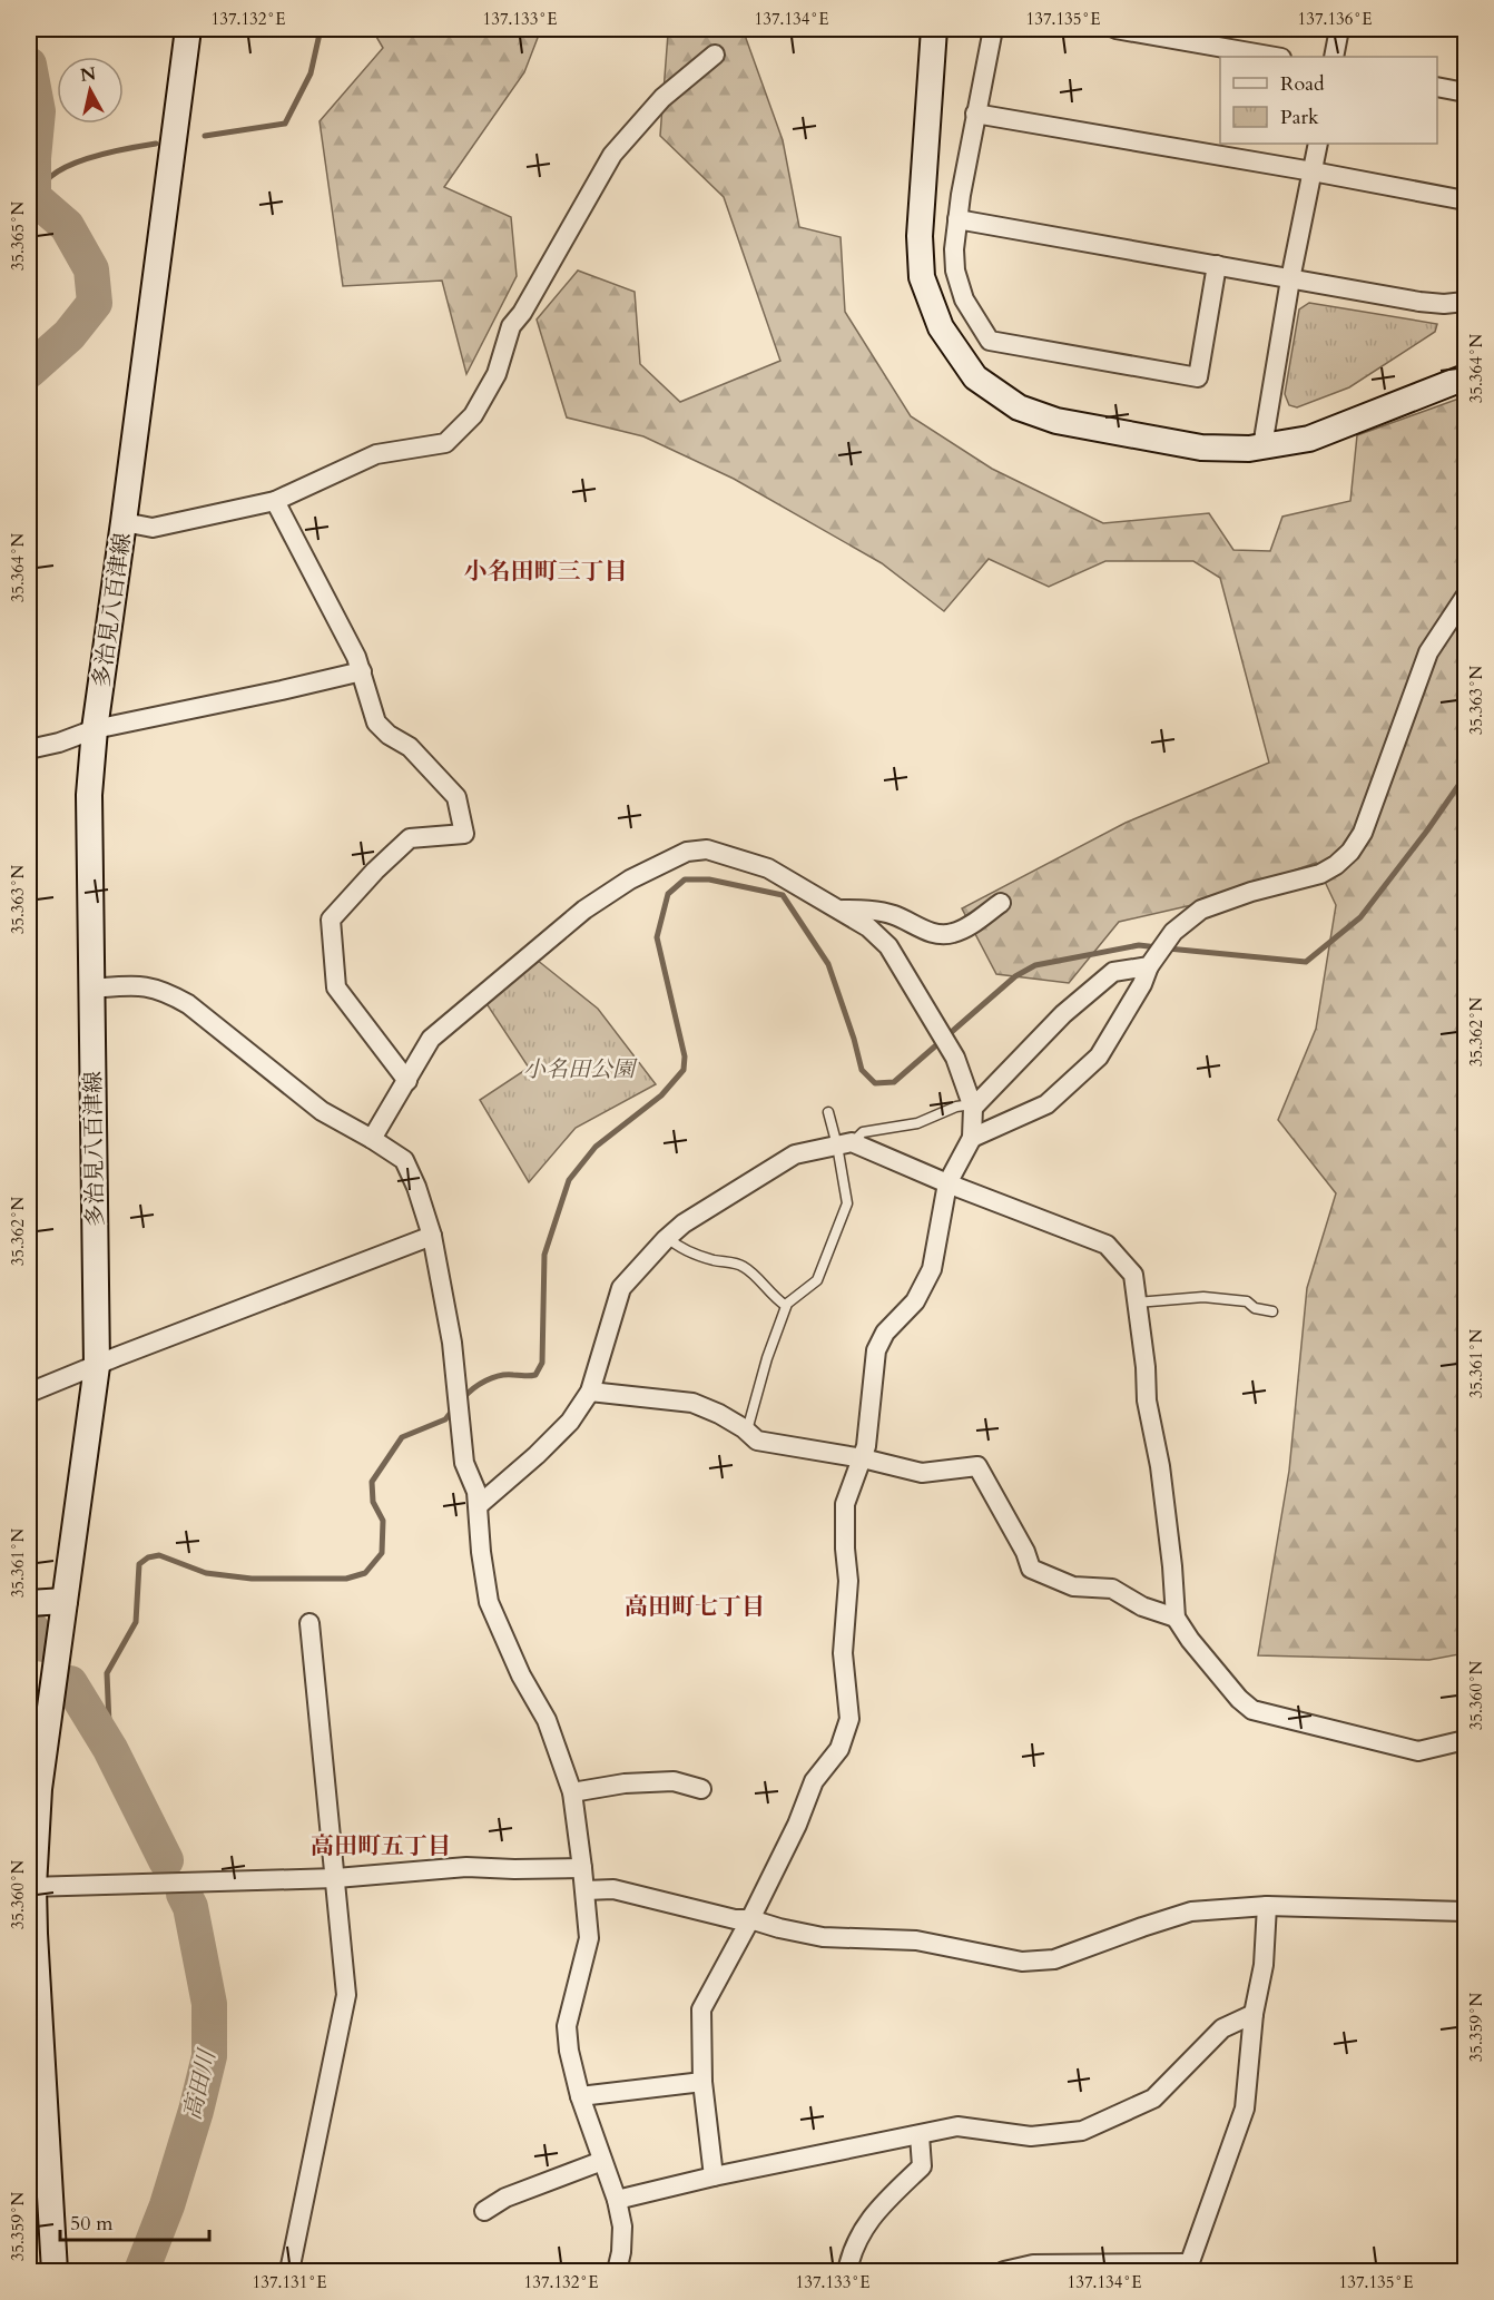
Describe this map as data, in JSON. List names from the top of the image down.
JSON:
{
  "streets": {
    "main road": ["多治見八百津線"]
  },
  "districts": ["小名田町三丁目", "高田町七丁目", "高田町五丁目"],
  "water": ["高田川"],
  "parks": ["小名田公園"],
  "legend": ["Road", "Park"],
  "scale_bar": "50 m",
  "north": "top",
  "coordinates": [
    "137.132°E",
    "137.133°E",
    "137.134°E",
    "137.135°E",
    "137.136°E",
    "35.365°N",
    "35.364°N",
    "35.363°N",
    "35.362°N",
    "35.361°N",
    "35.360°N",
    "35.359°N",
    "137.131°E"
  ]
}
